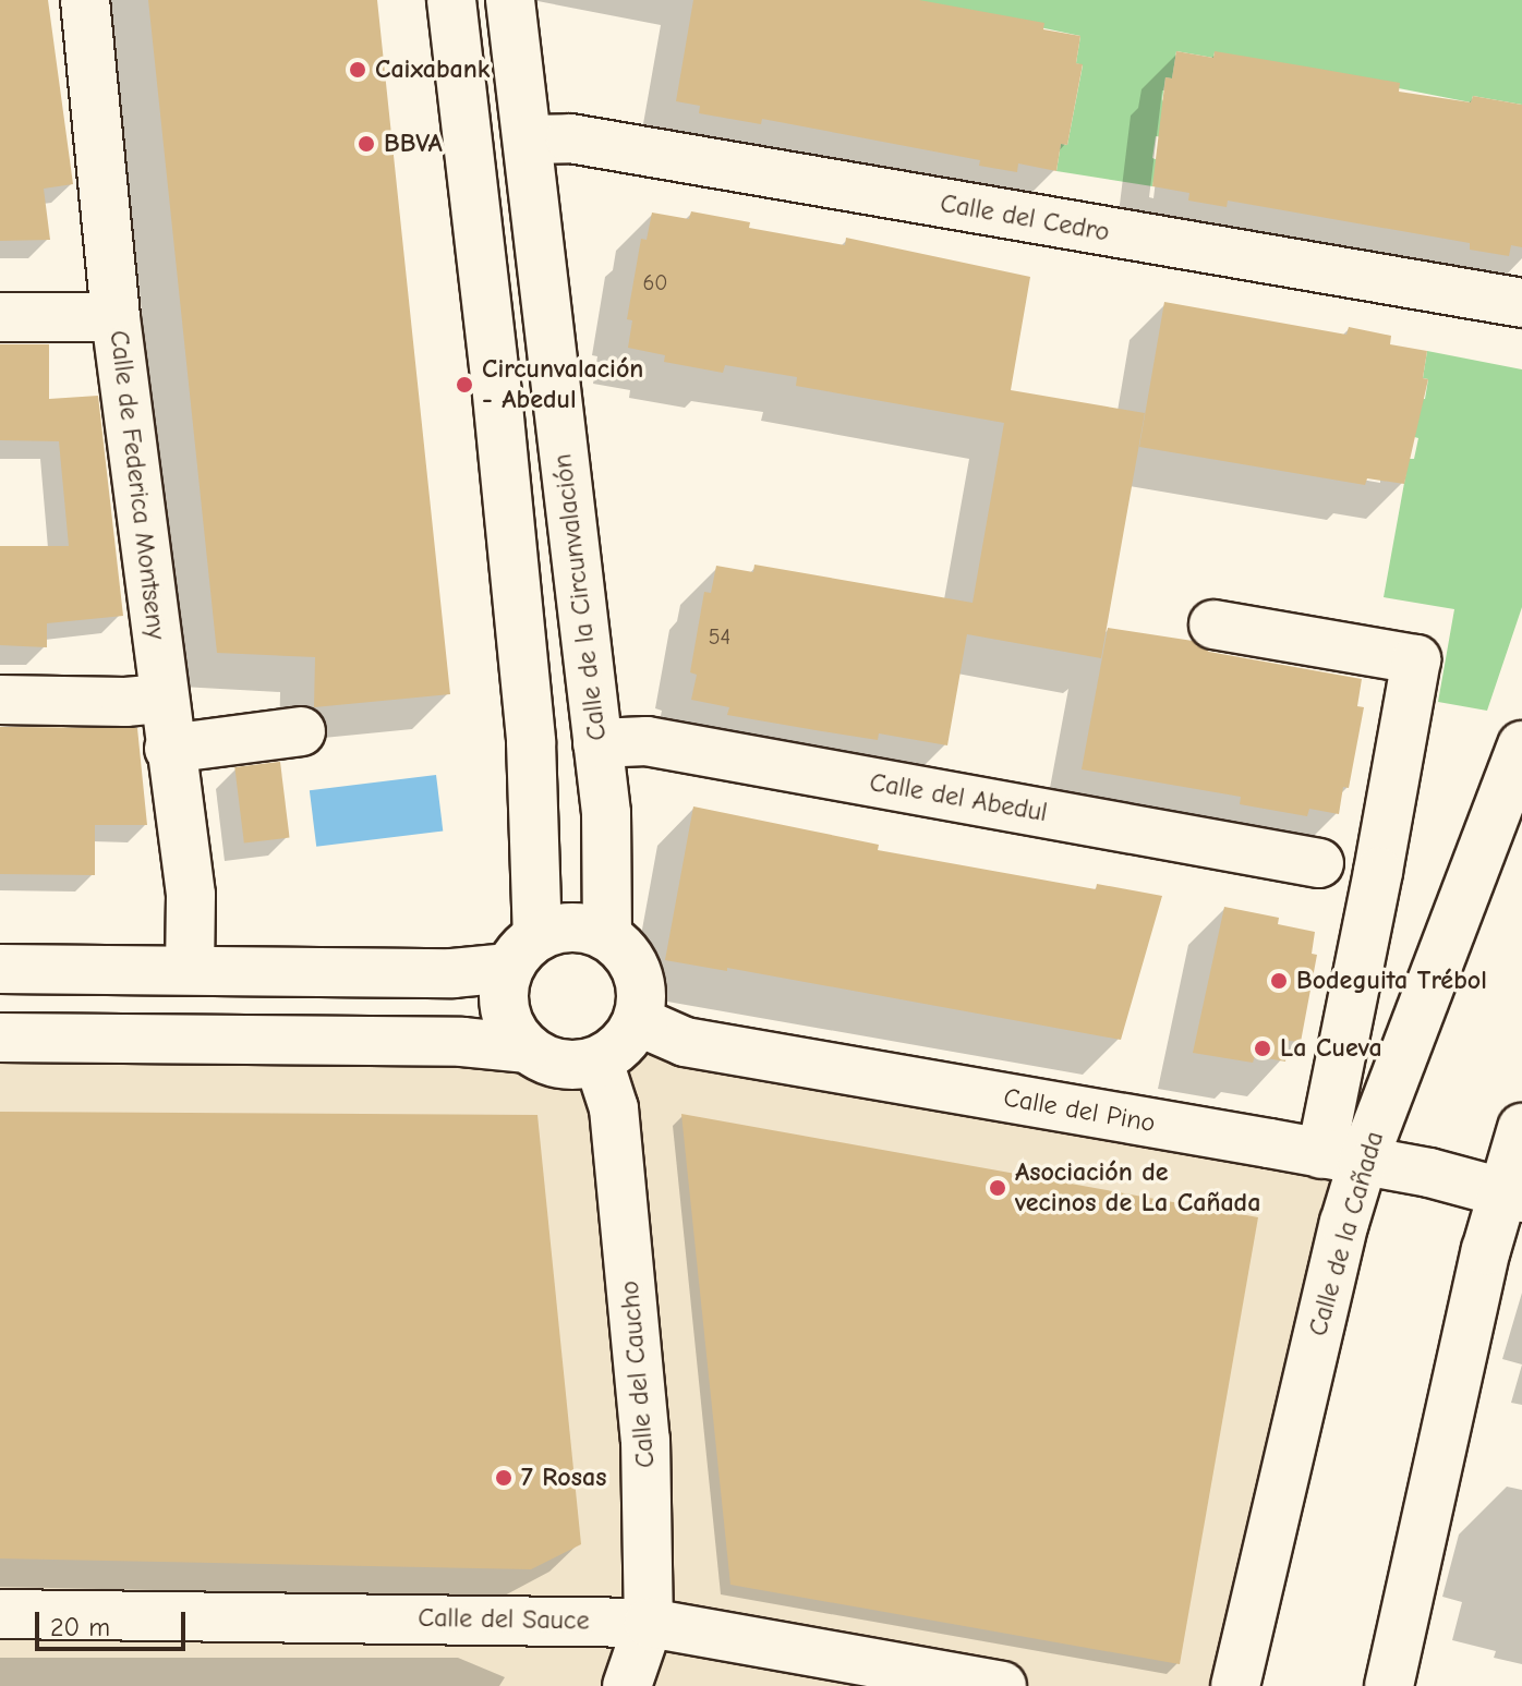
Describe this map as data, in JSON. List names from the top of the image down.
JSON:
{
  "streets": {
    "street": [
      "Calle del Cedro",
      "Calle de Federica Montseny",
      "Calle de la Circunvalación",
      "Calle del Abedul",
      "Calle del Pino",
      "Calle de la Cañada",
      "Calle del Caucho",
      "Calle del Sauce"
    ]
  },
  "crossings": [
    ["Calle del Cedro", "Calle de la Circunvalación"],
    ["Calle de la Circunvalación", "Calle del Abedul"],
    ["Calle de la Circunvalación", "Calle del Pino"],
    ["Calle de la Circunvalación", "Calle del Caucho"],
    ["Calle del Pino", "Calle de la Cañada"],
    ["Calle del Pino", "Calle del Caucho"],
    ["Calle del Caucho", "Calle del Sauce"]
  ],
  "places": [
    "Caixabank",
    "BBVA",
    "Circunvalación - Abedul",
    "Bodeguita Trébol",
    "La Cueva",
    "Asociación de vecinos de La Cañada",
    "7 Rosas"
  ],
  "house_numbers": ["60", "54"],
  "scale_bar": "20 m"
}
